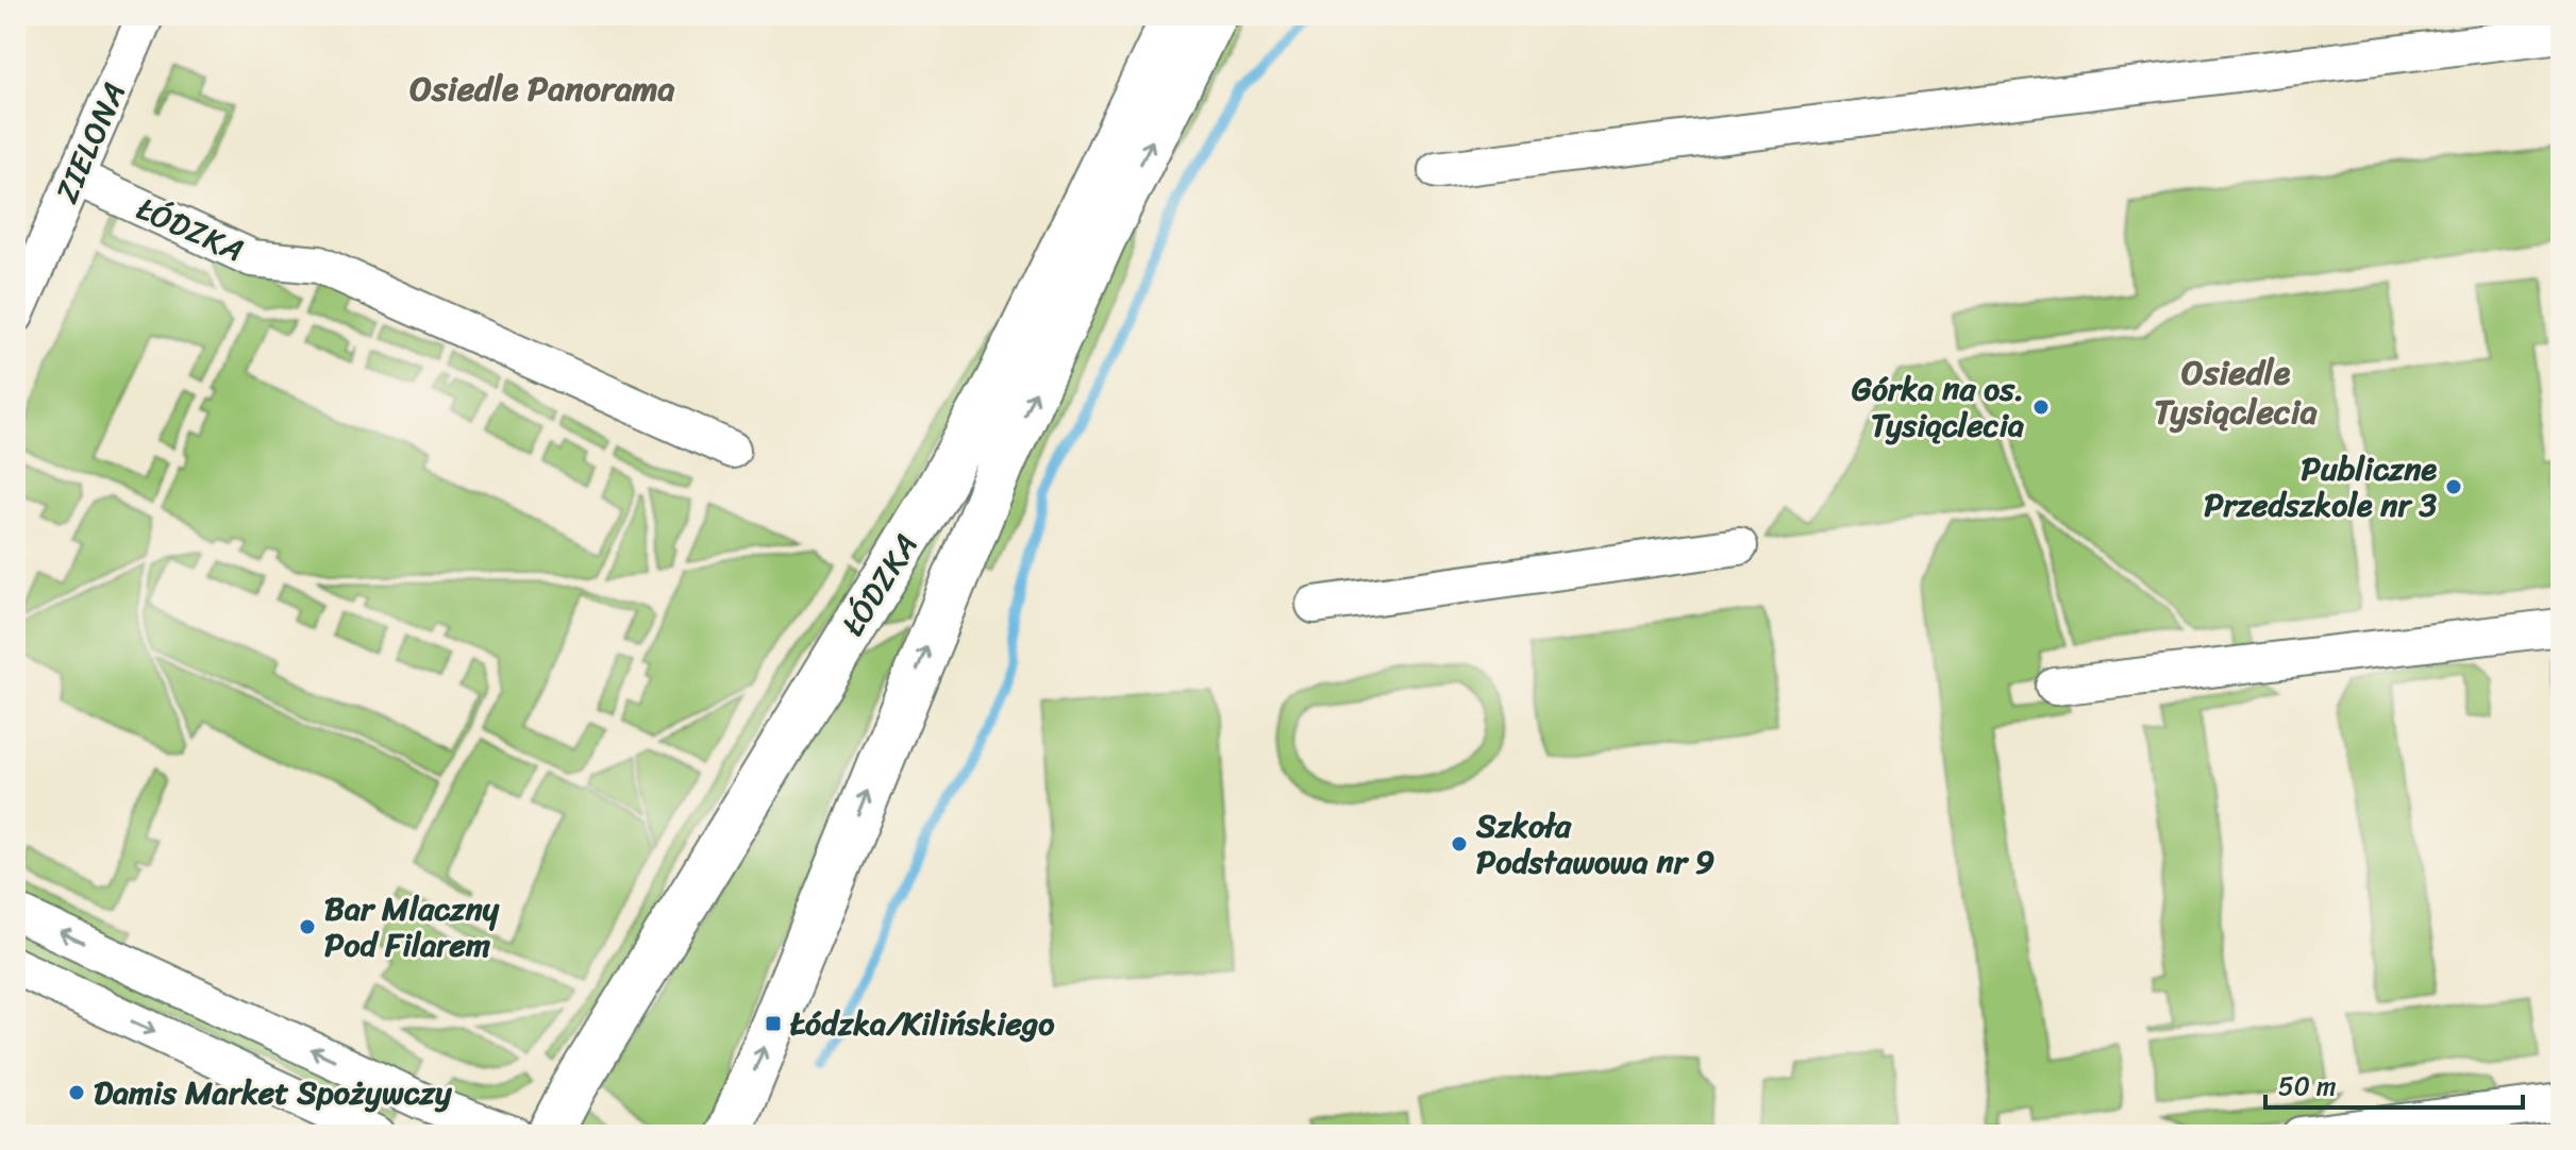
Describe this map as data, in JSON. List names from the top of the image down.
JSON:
{
  "streets": {
    "main road": ["ŁÓDZKA"],
    "street": ["ZIELONA"]
  },
  "crossings": [
    ["ZIELONA", "ŁÓDZKA"]
  ],
  "one_way": ["ŁÓDZKA"],
  "districts": ["Osiedle Panorama", "Osiedle Tysiąclecia"],
  "places": {
    "other": [
      "Górka na os. Tysiąclecia",
      "Publiczne Przedszkole nr 3",
      "Szkoła Podstawowa nr 9",
      "Bar Mlaczny Pod Filarem",
      "Damis Market Spożywczy"
    ],
    "transit": ["Łódzka/Kilińskiego"]
  },
  "scale_bar": "50 m"
}
